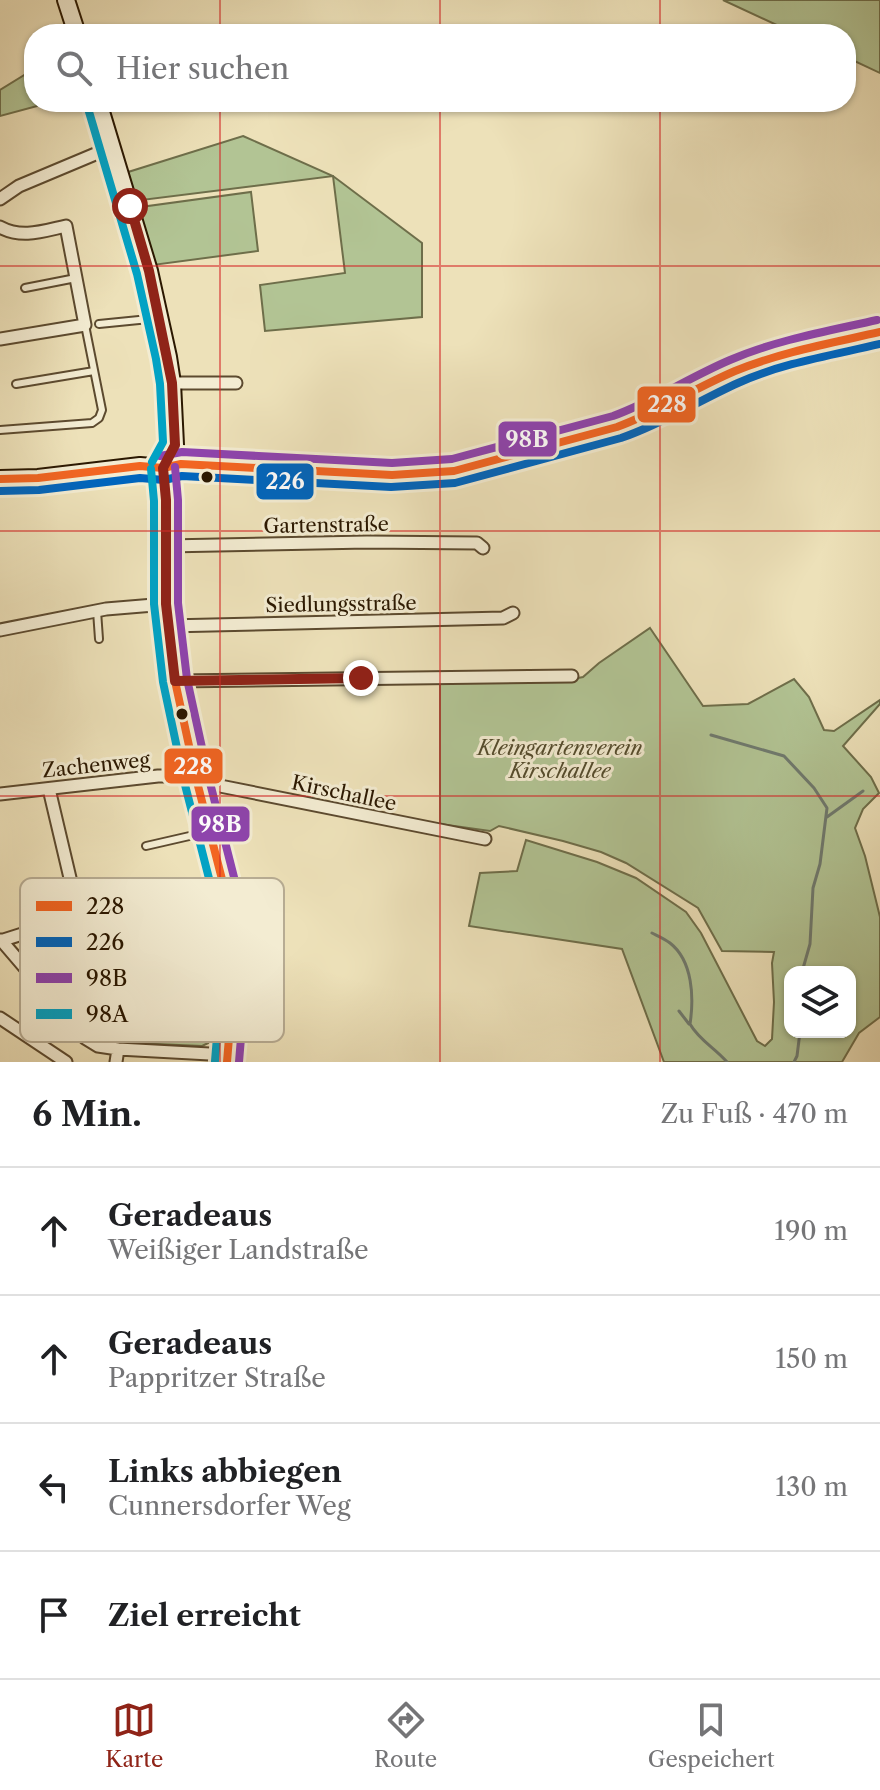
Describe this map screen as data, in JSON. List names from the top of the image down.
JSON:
{
  "streets": {
    "street": [
      "Gartenstraße",
      "Siedlungsstraße",
      "Zachenweg",
      "Kirschallee"
    ]
  },
  "crossings": [
    ["Zachenweg", "Kirschallee"]
  ],
  "parks": ["Kleingartenverein Kirschallee"],
  "lines": [
    "transit line 98A",
    "transit line 98B",
    "transit line 228",
    "transit line 226"
  ],
  "legend": [
    "228",
    "226",
    "98B",
    "98A"
  ],
  "page": {
    "search": "Hier suchen",
    "heading": ["6 Min.", "Zu Fuß · 470 m"],
    "list": [
      ["Geradeaus", "Weißiger Landstraße", "190 m"],
      ["Geradeaus", "Pappritzer Straße", "150 m"],
      ["Links abbiegen", "Cunnersdorfer Weg", "130 m"],
      "Ziel erreicht"
    ],
    "nav": ["Karte", "Route", "Gespeichert"]
  }
}
